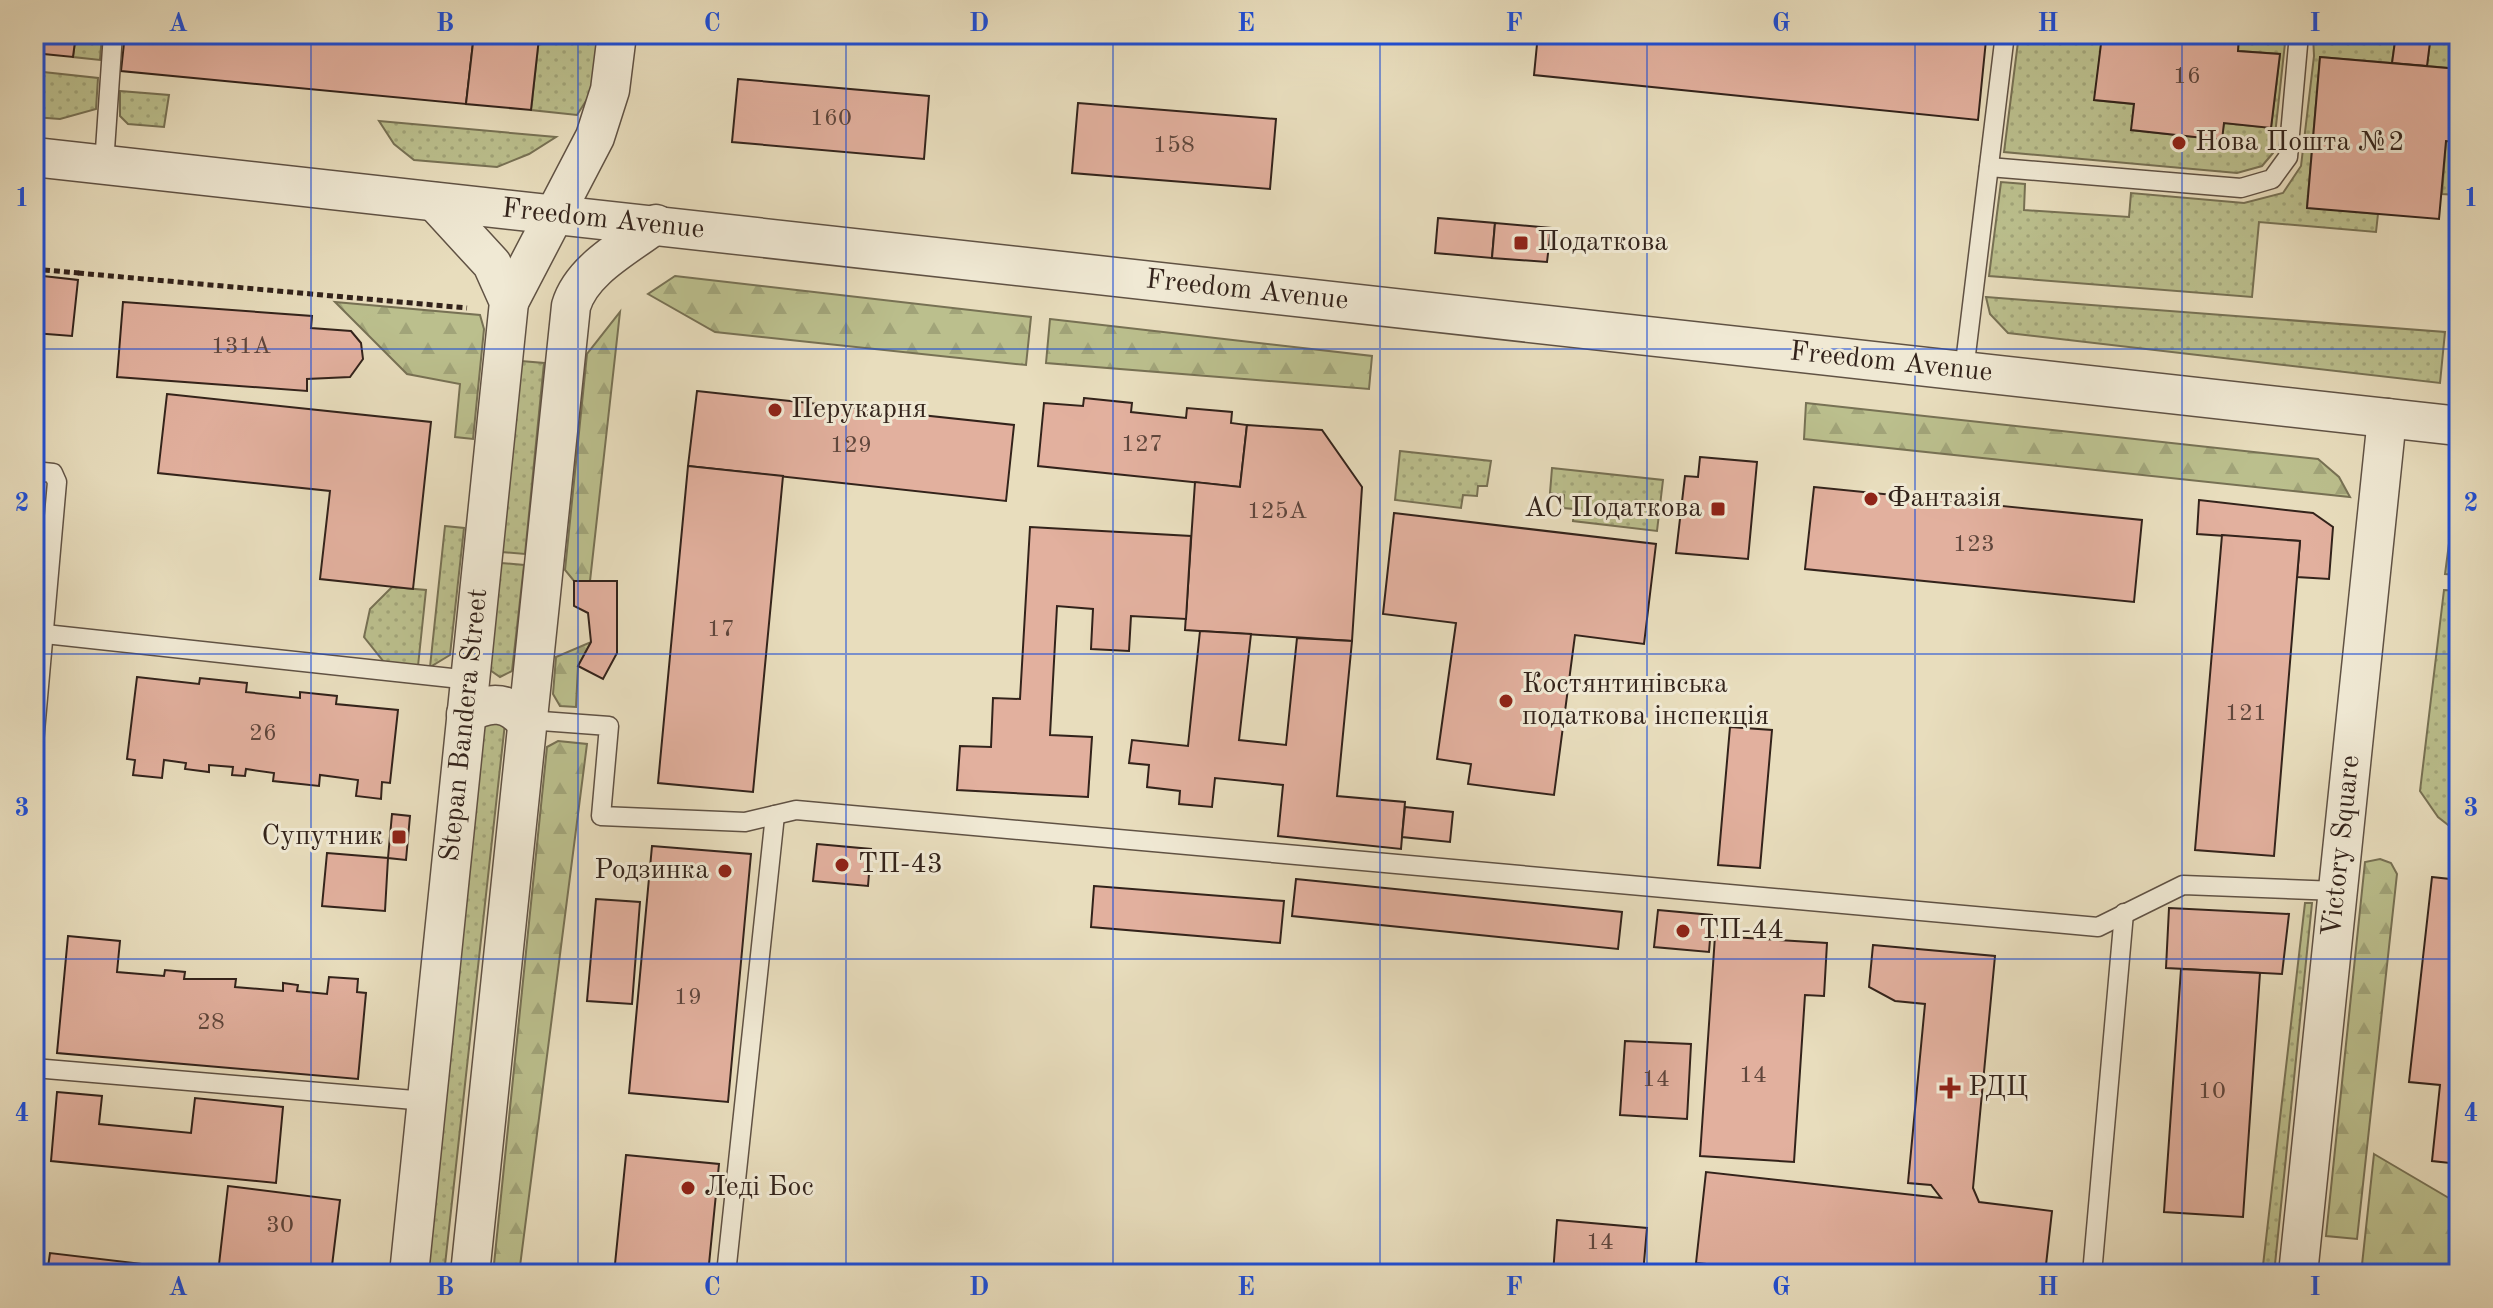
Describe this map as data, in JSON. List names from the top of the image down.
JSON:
{
  "streets": {
    "street": ["Freedom Avenue", "Stepan Bandera Street", "Victory Square"]
  },
  "crossings": [
    ["Freedom Avenue", "Victory Square"]
  ],
  "places": {
    "other": [
      "Нова Пошта №2",
      "Перукарня",
      "Фантазія",
      "Костянтинівська податкова інспекція",
      "ТП-43",
      "Родзинка",
      "ТП-44",
      "Леді Бос"
    ],
    "transit": ["Податкова", "АС Податкова", "Супутник"],
    "health": ["РДЦ"]
  },
  "house_numbers": [
    "16",
    "160",
    "158",
    "131А",
    "127",
    "129",
    "125А",
    "123",
    "17",
    "121",
    "26",
    "19",
    "28",
    "14",
    "14",
    "10",
    "30",
    "14"
  ],
  "grid": {
    "columns": [
      "A",
      "B",
      "C",
      "D",
      "E",
      "F",
      "G",
      "H",
      "I"
    ],
    "rows": [
      "1",
      "2",
      "3",
      "4"
    ]
  }
}
